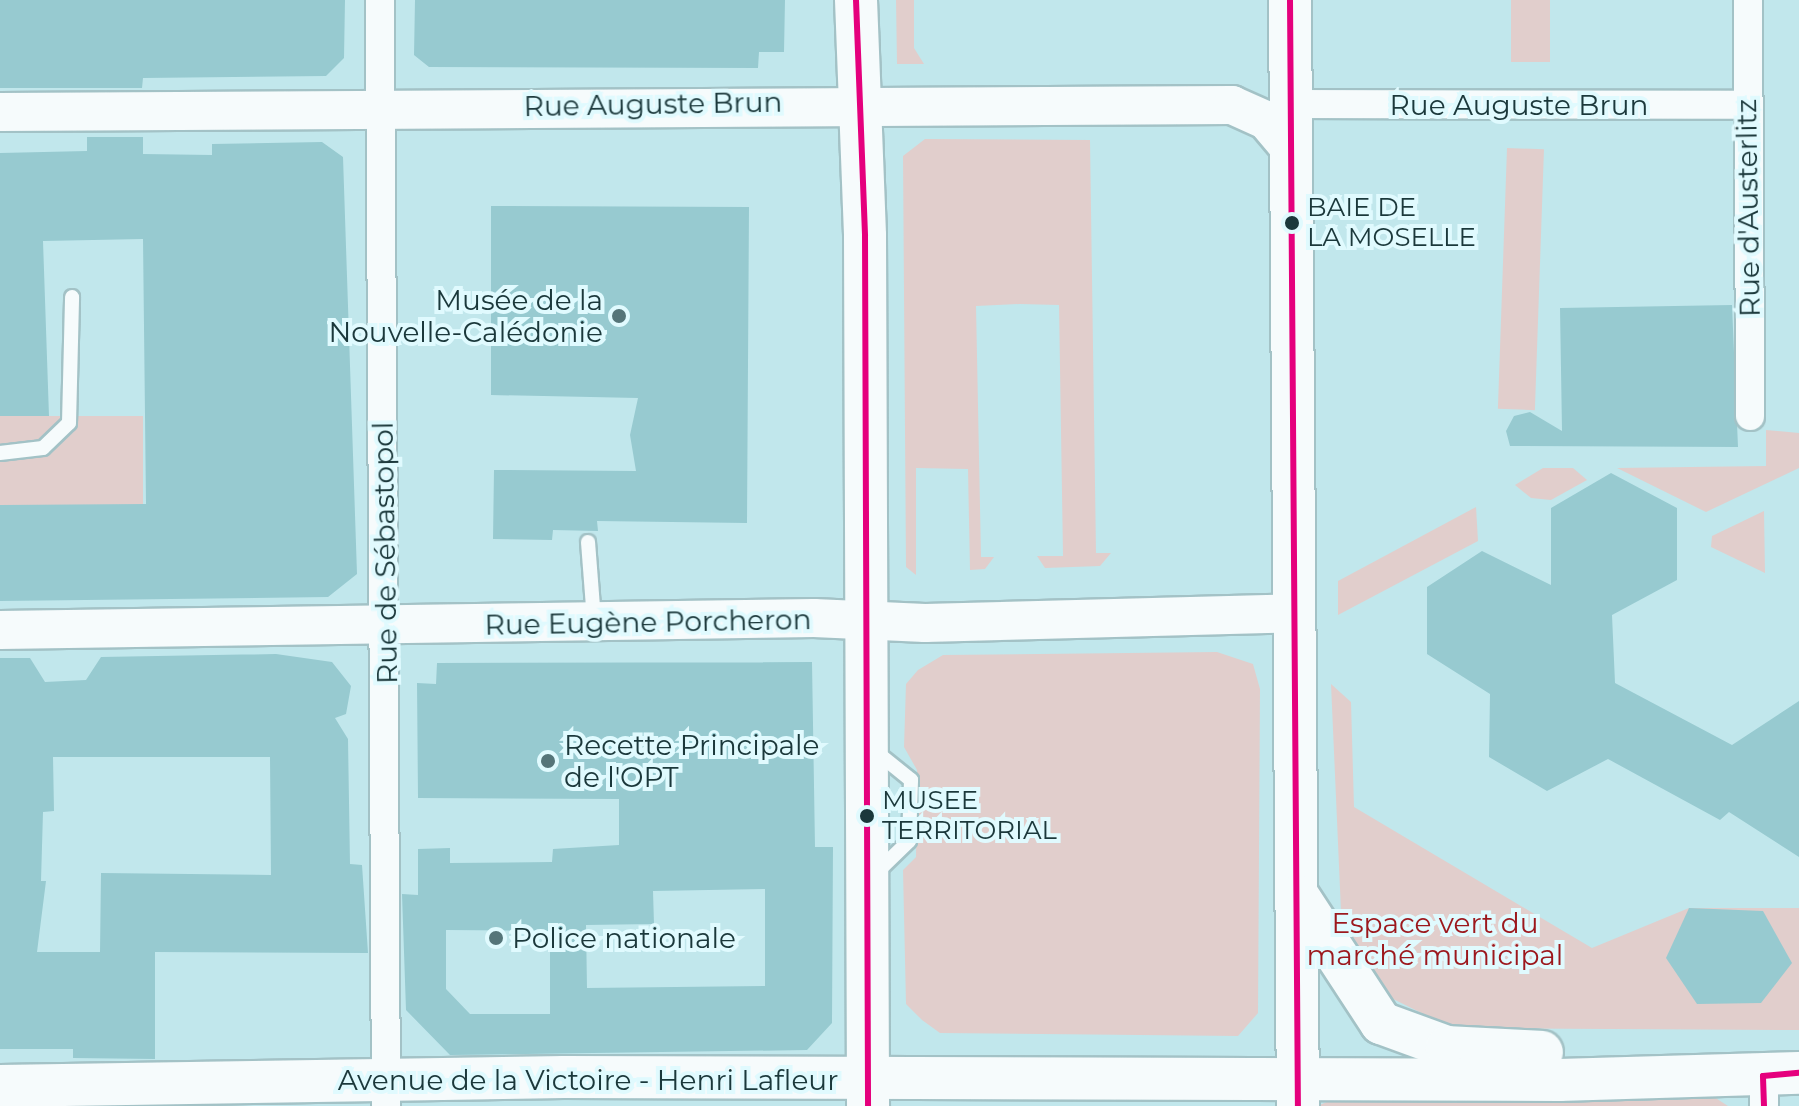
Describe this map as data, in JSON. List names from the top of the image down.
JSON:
{
  "streets": {
    "main road": ["Avenue de la Victoire - Henri Lafleur"],
    "street": [
      "Rue Auguste Brun",
      "Rue d'Austerlitz",
      "Rue de Sébastopol",
      "Rue Eugène Porcheron"
    ]
  },
  "crossings": [
    ["Rue Auguste Brun", "Rue d'Austerlitz"],
    ["Rue Auguste Brun", "Rue de Sébastopol"],
    ["Rue de Sébastopol", "Rue Eugène Porcheron"],
    ["Rue de Sébastopol", "Avenue de la Victoire - Henri Lafleur"]
  ],
  "parks": ["Espace vert du marché municipal"],
  "places": [
    "BAIE DE LA MOSELLE",
    "Musée de la Nouvelle-Calédonie",
    "Recette Principale de l'OPT",
    "MUSEE TERRITORIAL",
    "Police nationale"
  ]
}
